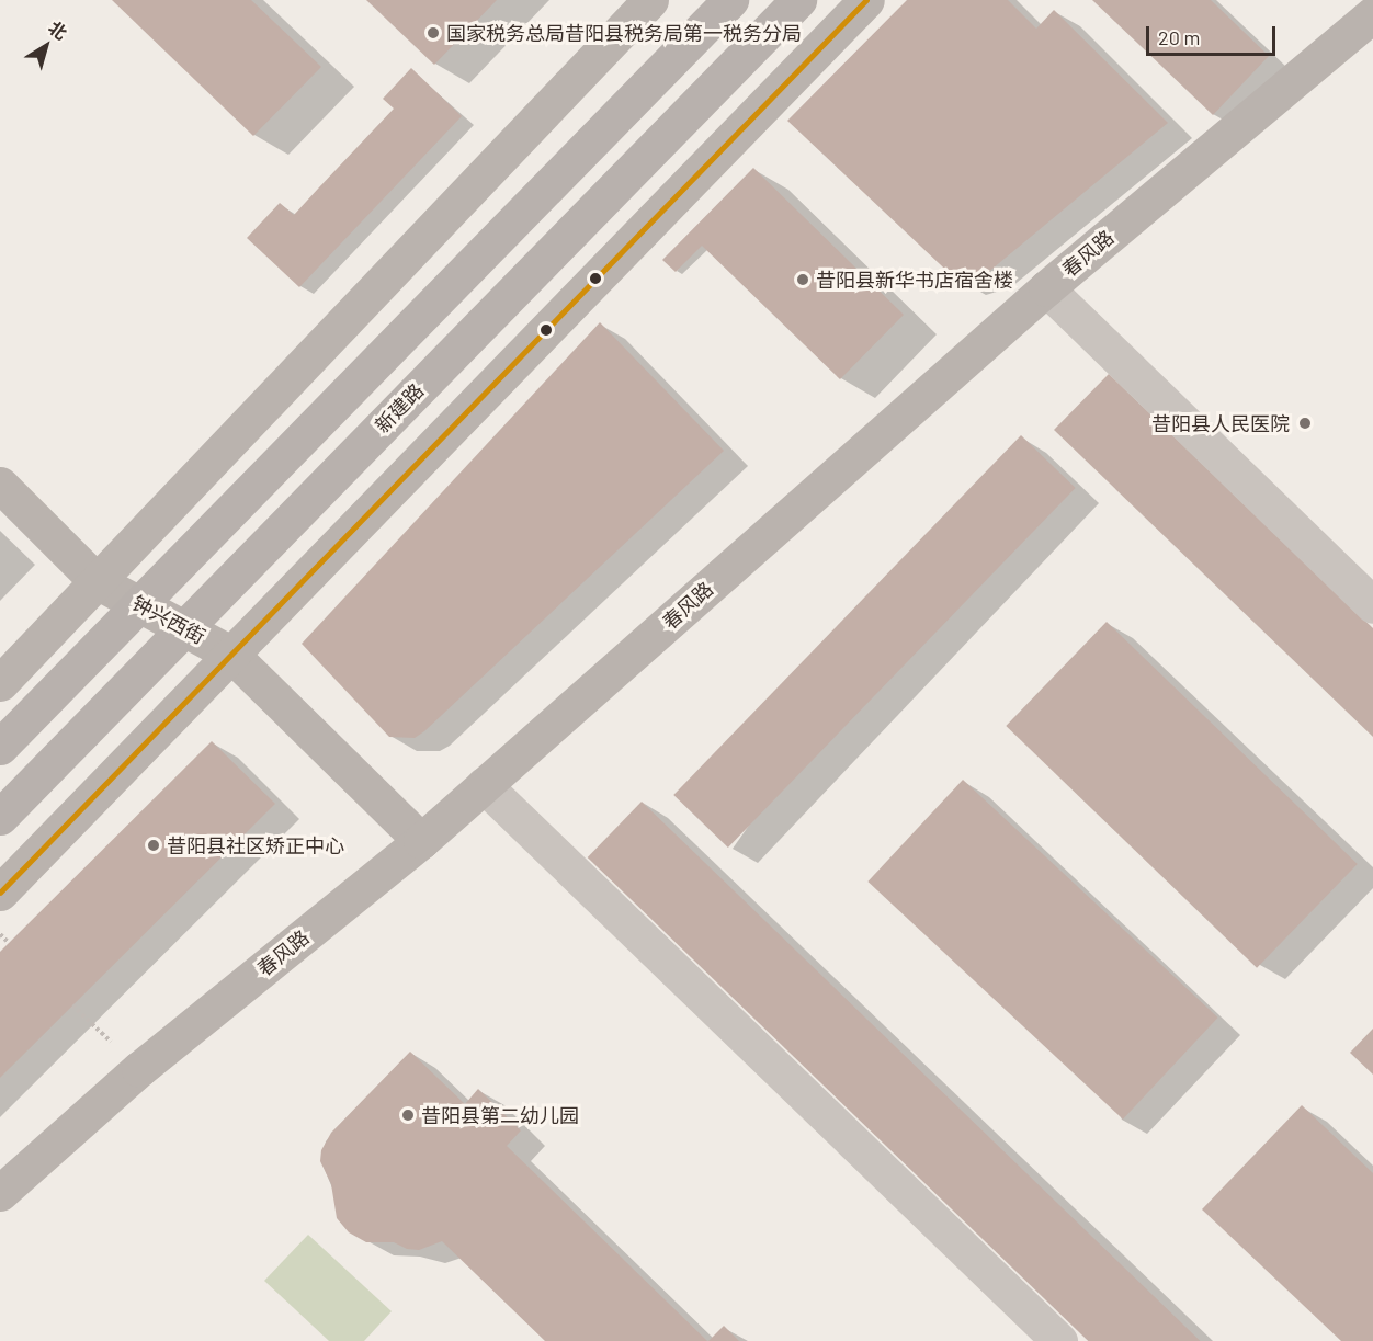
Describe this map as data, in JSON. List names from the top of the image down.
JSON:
{
  "streets": {
    "main road": ["春风路", "新建路", "钟兴西街"]
  },
  "crossings": [
    ["春风路", "钟兴西街"],
    ["新建路", "钟兴西街"]
  ],
  "places": [
    "国家税务总局昔阳县税务局第一税务分局",
    "昔阳县新华书店宿舍楼",
    "昔阳县人民医院",
    "昔阳县社区矫正中心",
    "昔阳县第二幼儿园"
  ],
  "scale_bar": "20 m",
  "north": "top right"
}
